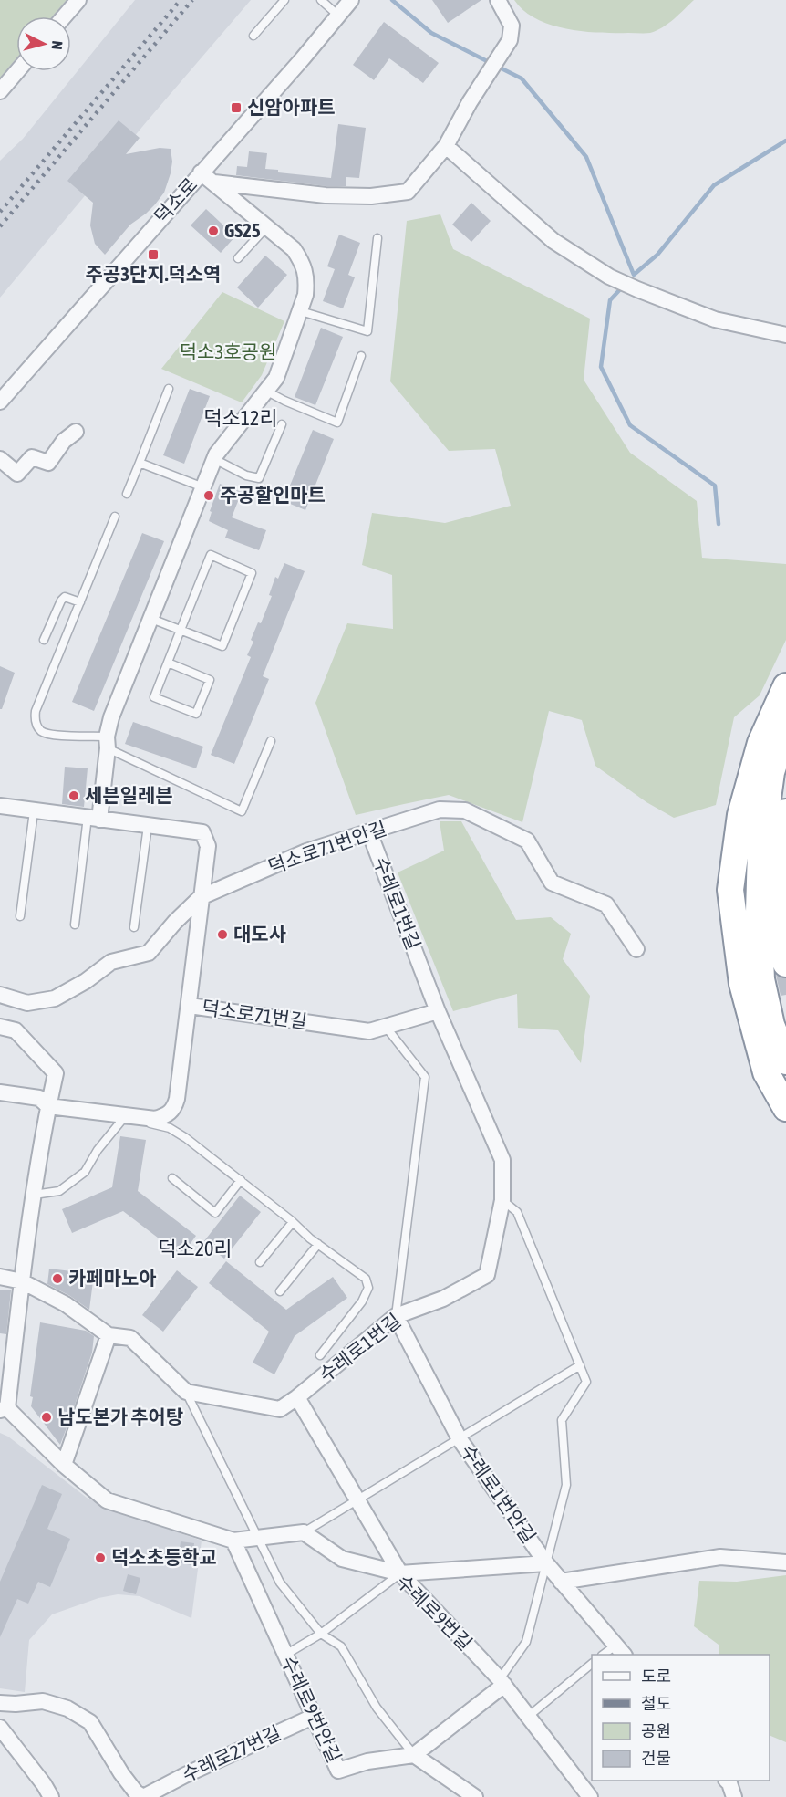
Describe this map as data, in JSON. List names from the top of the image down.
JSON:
{
  "streets": {
    "street": [
      "덕소로",
      "덕소로71번안길",
      "수레로1번길",
      "덕소로71번길",
      "수레로1번안길",
      "수레로9번길",
      "수레로9번안길",
      "수레로27번길"
    ]
  },
  "crossings": [
    ["덕소로71번안길", "수레로1번길"],
    ["수레로1번길", "덕소로71번길"],
    ["수레로1번길", "수레로1번안길"],
    ["수레로9번안길", "수레로27번길"]
  ],
  "districts": ["덕소12리", "덕소20리"],
  "parks": ["덕소3호공원"],
  "places": {
    "transit": ["신암아파트", "주공3단지.덕소역"],
    "other": [
      "GS25",
      "주공할인마트",
      "세븐일레븐",
      "대도사",
      "카페마노아",
      "남도본가 추어탕",
      "덕소초등학교"
    ]
  },
  "legend": [
    "도로",
    "철도",
    "공원",
    "건물"
  ],
  "north": "right"
}
